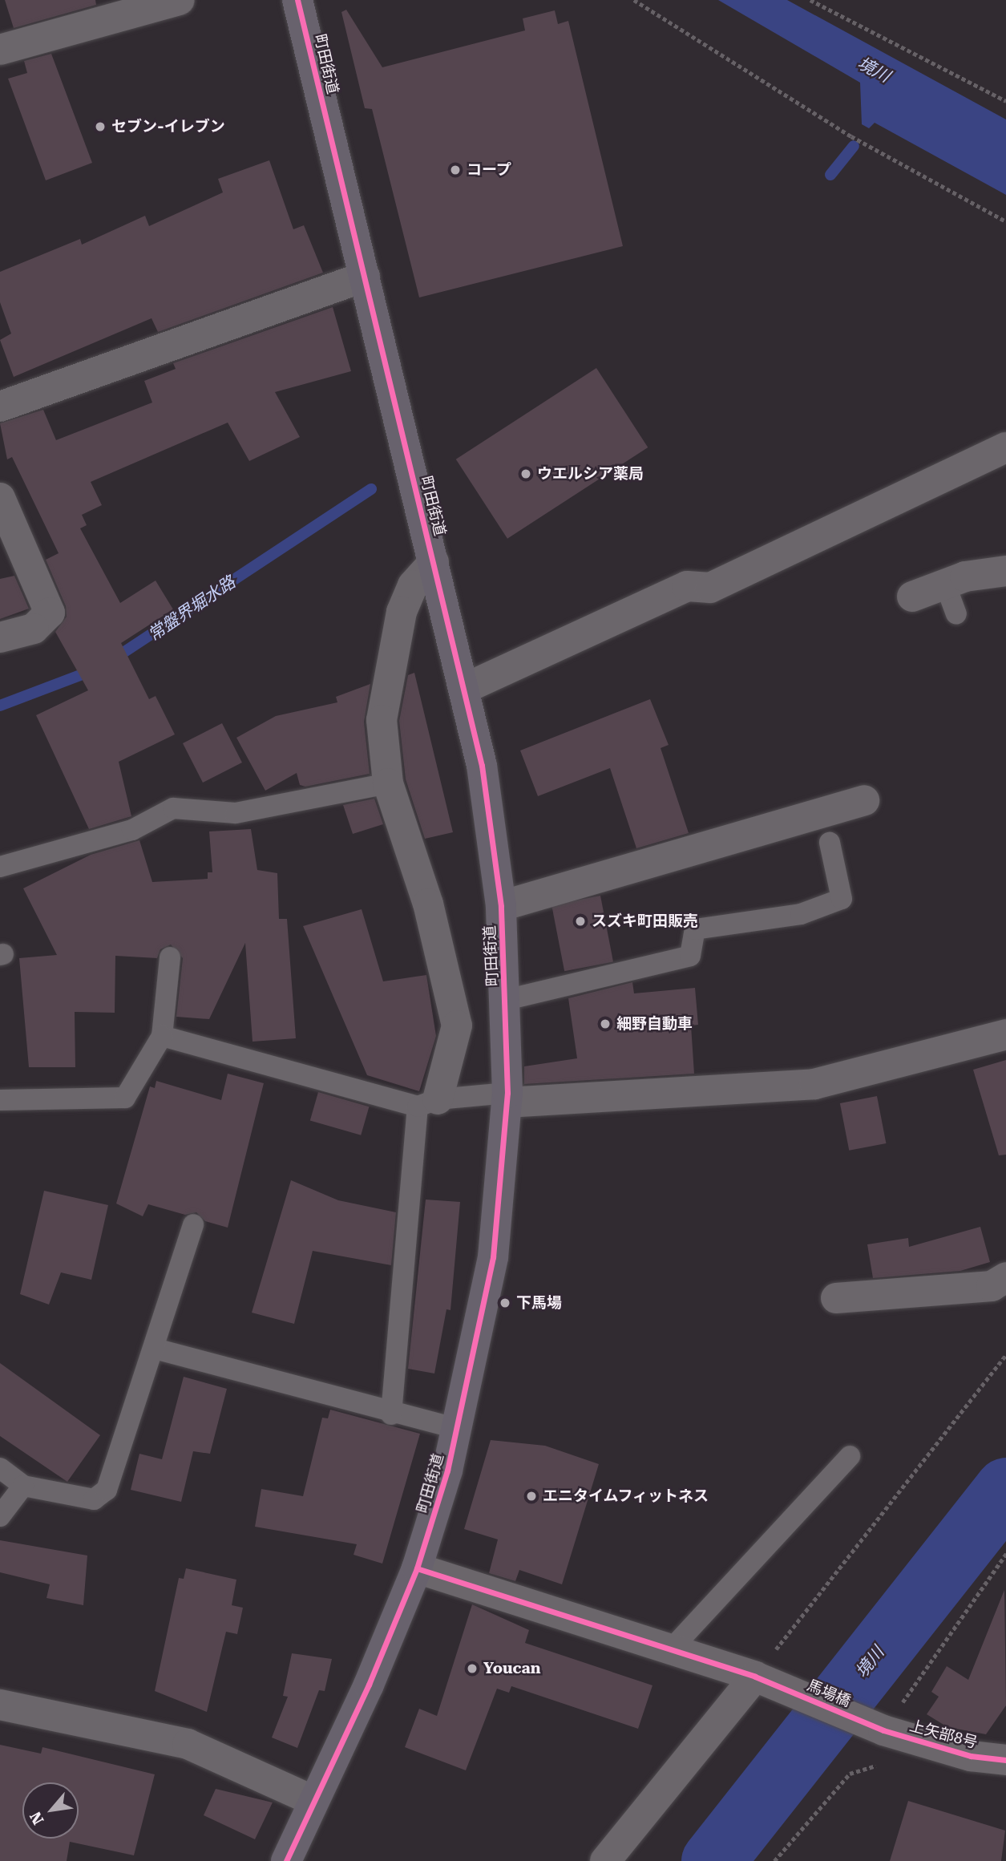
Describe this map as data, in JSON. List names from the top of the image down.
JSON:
{
  "streets": {
    "main road": ["町田街道"],
    "street": ["馬場橋", "上矢部8号"]
  },
  "crossings": [
    ["町田街道", "馬場橋"],
    ["馬場橋", "上矢部8号"]
  ],
  "water": ["境川", "常盤界堀水路"],
  "places": [
    "セブン-イレブン",
    "コープ",
    "ウエルシア薬局",
    "スズキ町田販売",
    "細野自動車",
    "下馬場",
    "エニタイムフィットネス",
    "Youcan"
  ],
  "north": "bottom left"
}
